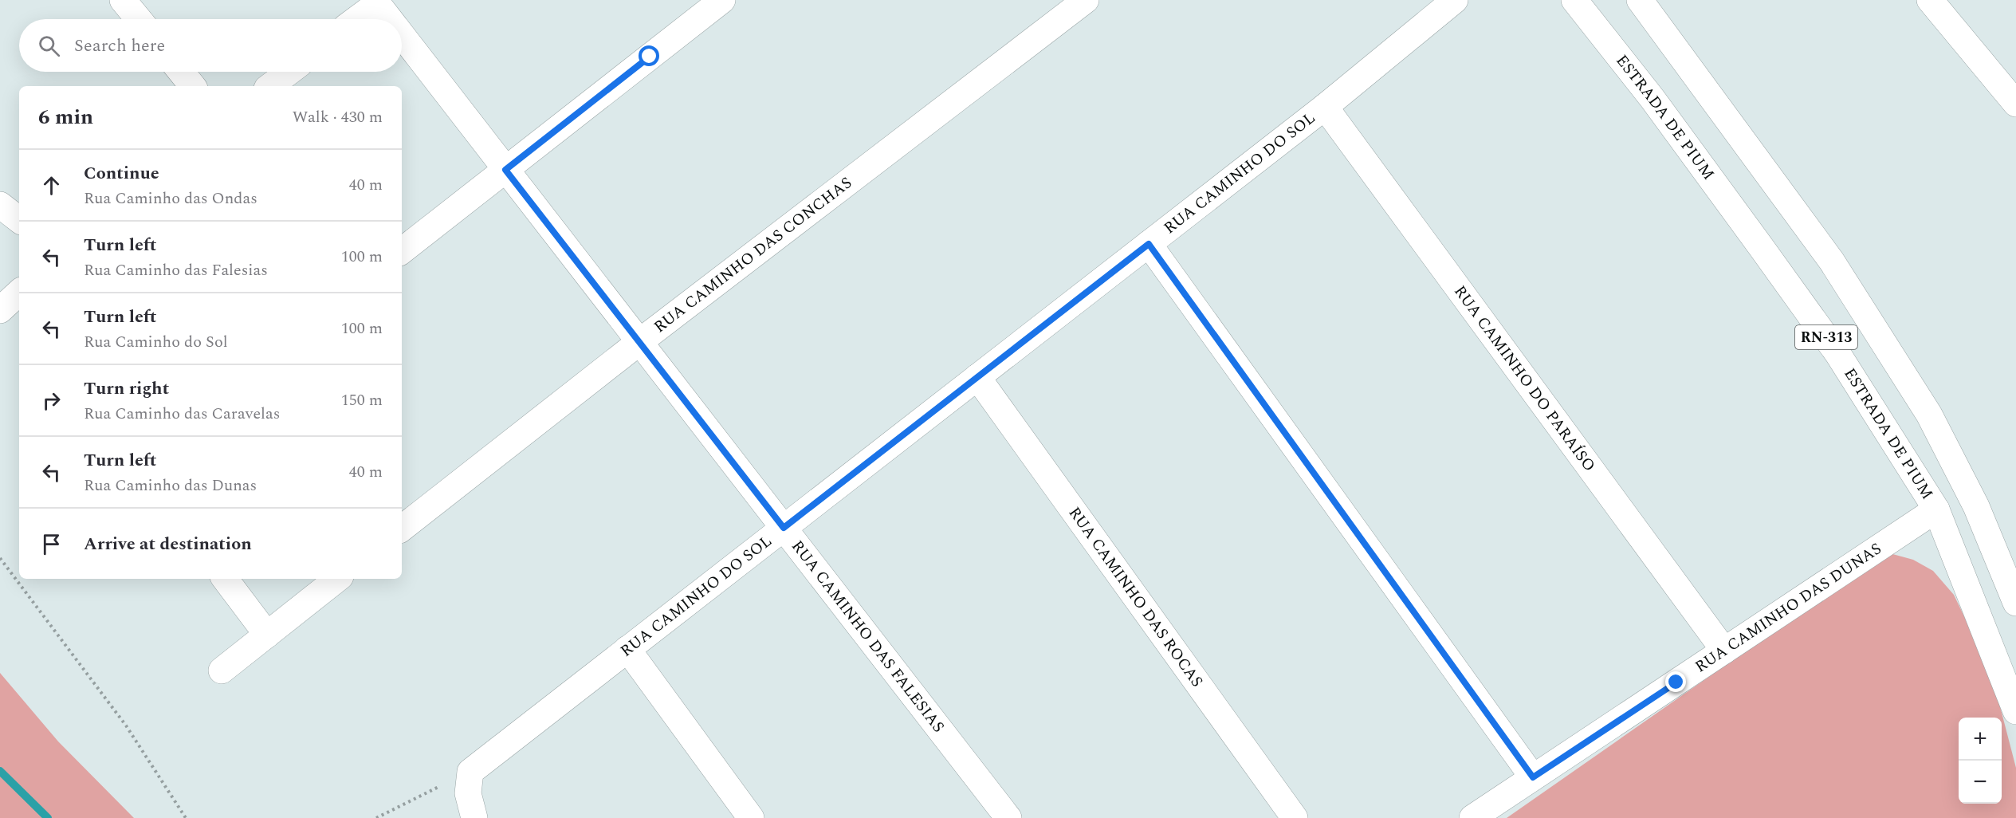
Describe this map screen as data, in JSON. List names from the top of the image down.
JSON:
{
  "streets": {
    "street": [
      "ESTRADA DE PIUM",
      "RUA CAMINHO DO SOL",
      "RUA CAMINHO DAS CONCHAS",
      "RN-313",
      "RUA CAMINHO DO PARAÍSO",
      "RUA CAMINHO DAS ROCAS",
      "RUA CAMINHO DAS DUNAS",
      "RUA CAMINHO DAS FALESIAS"
    ]
  },
  "crossings": [
    ["ESTRADA DE PIUM", "RUA CAMINHO DAS DUNAS"],
    ["RUA CAMINHO DO SOL", "RUA CAMINHO DO PARAÍSO"],
    ["RUA CAMINHO DO SOL", "RUA CAMINHO DAS ROCAS"],
    ["RUA CAMINHO DO SOL", "RUA CAMINHO DAS FALESIAS"],
    ["RUA CAMINHO DAS CONCHAS", "RUA CAMINHO DAS FALESIAS"],
    ["RUA CAMINHO DO PARAÍSO", "RUA CAMINHO DAS DUNAS"]
  ],
  "page": {
    "search": "Search here",
    "heading": ["6 min", "Walk · 430 m"],
    "list": [
      ["Continue", "Rua Caminho das Ondas", "40 m"],
      ["Turn left", "Rua Caminho das Falesias", "100 m"],
      ["Turn left", "Rua Caminho do Sol", "100 m"],
      ["Turn right", "Rua Caminho das Caravelas", "150 m"],
      ["Turn left", "Rua Caminho das Dunas", "40 m"],
      "Arrive at destination"
    ],
    "map_buttons": ["+", "−"]
  }
}
